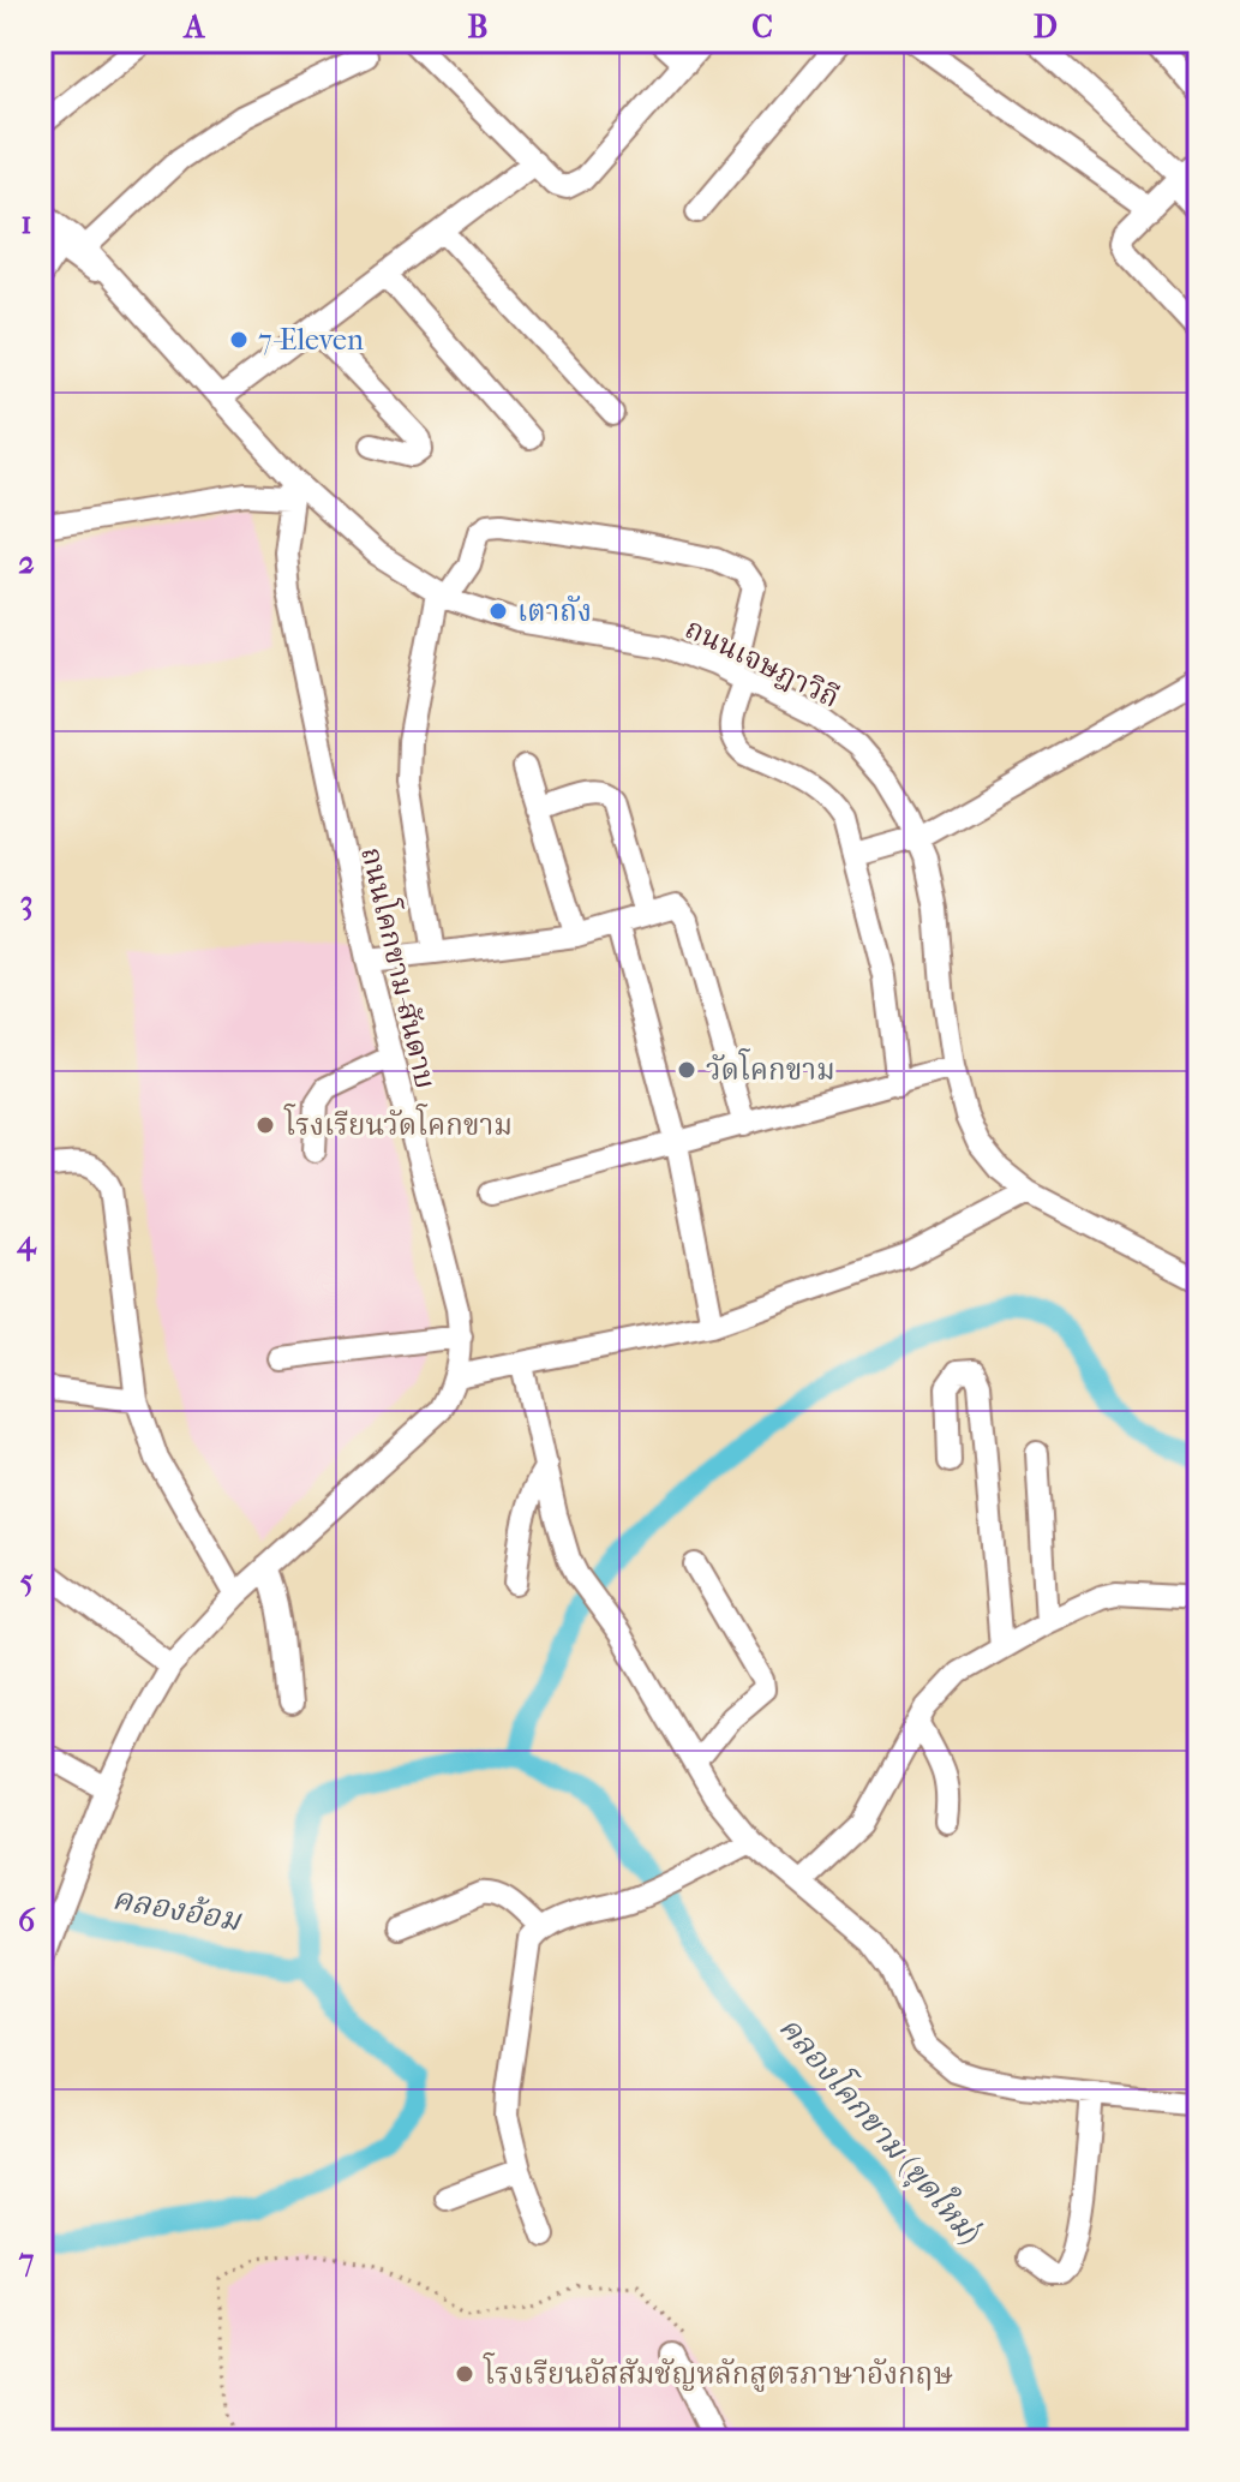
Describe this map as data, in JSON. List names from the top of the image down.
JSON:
{
  "streets": {
    "street": ["ถนนเจษฎาวิถี", "ถนนโคกขาม-สันดาบ"]
  },
  "crossings": [
    ["ถนนเจษฎาวิถี", "ถนนโคกขาม-สันดาบ"]
  ],
  "water": ["คลองอ้อม", "คลองโคกขาม (ขุดใหม่)"],
  "places": [
    "7-Eleven",
    "เตาถัง",
    "วัดโคกขาม",
    "โรงเรียนวัดโคกขาม",
    "โรงเรียนอัสสัมชัญหลักสูตรภาษาอังกฤษ"
  ],
  "grid": {
    "columns": [
      "A",
      "B",
      "C",
      "D"
    ],
    "rows": [
      "1",
      "2",
      "3",
      "4",
      "5",
      "6",
      "7"
    ]
  }
}
